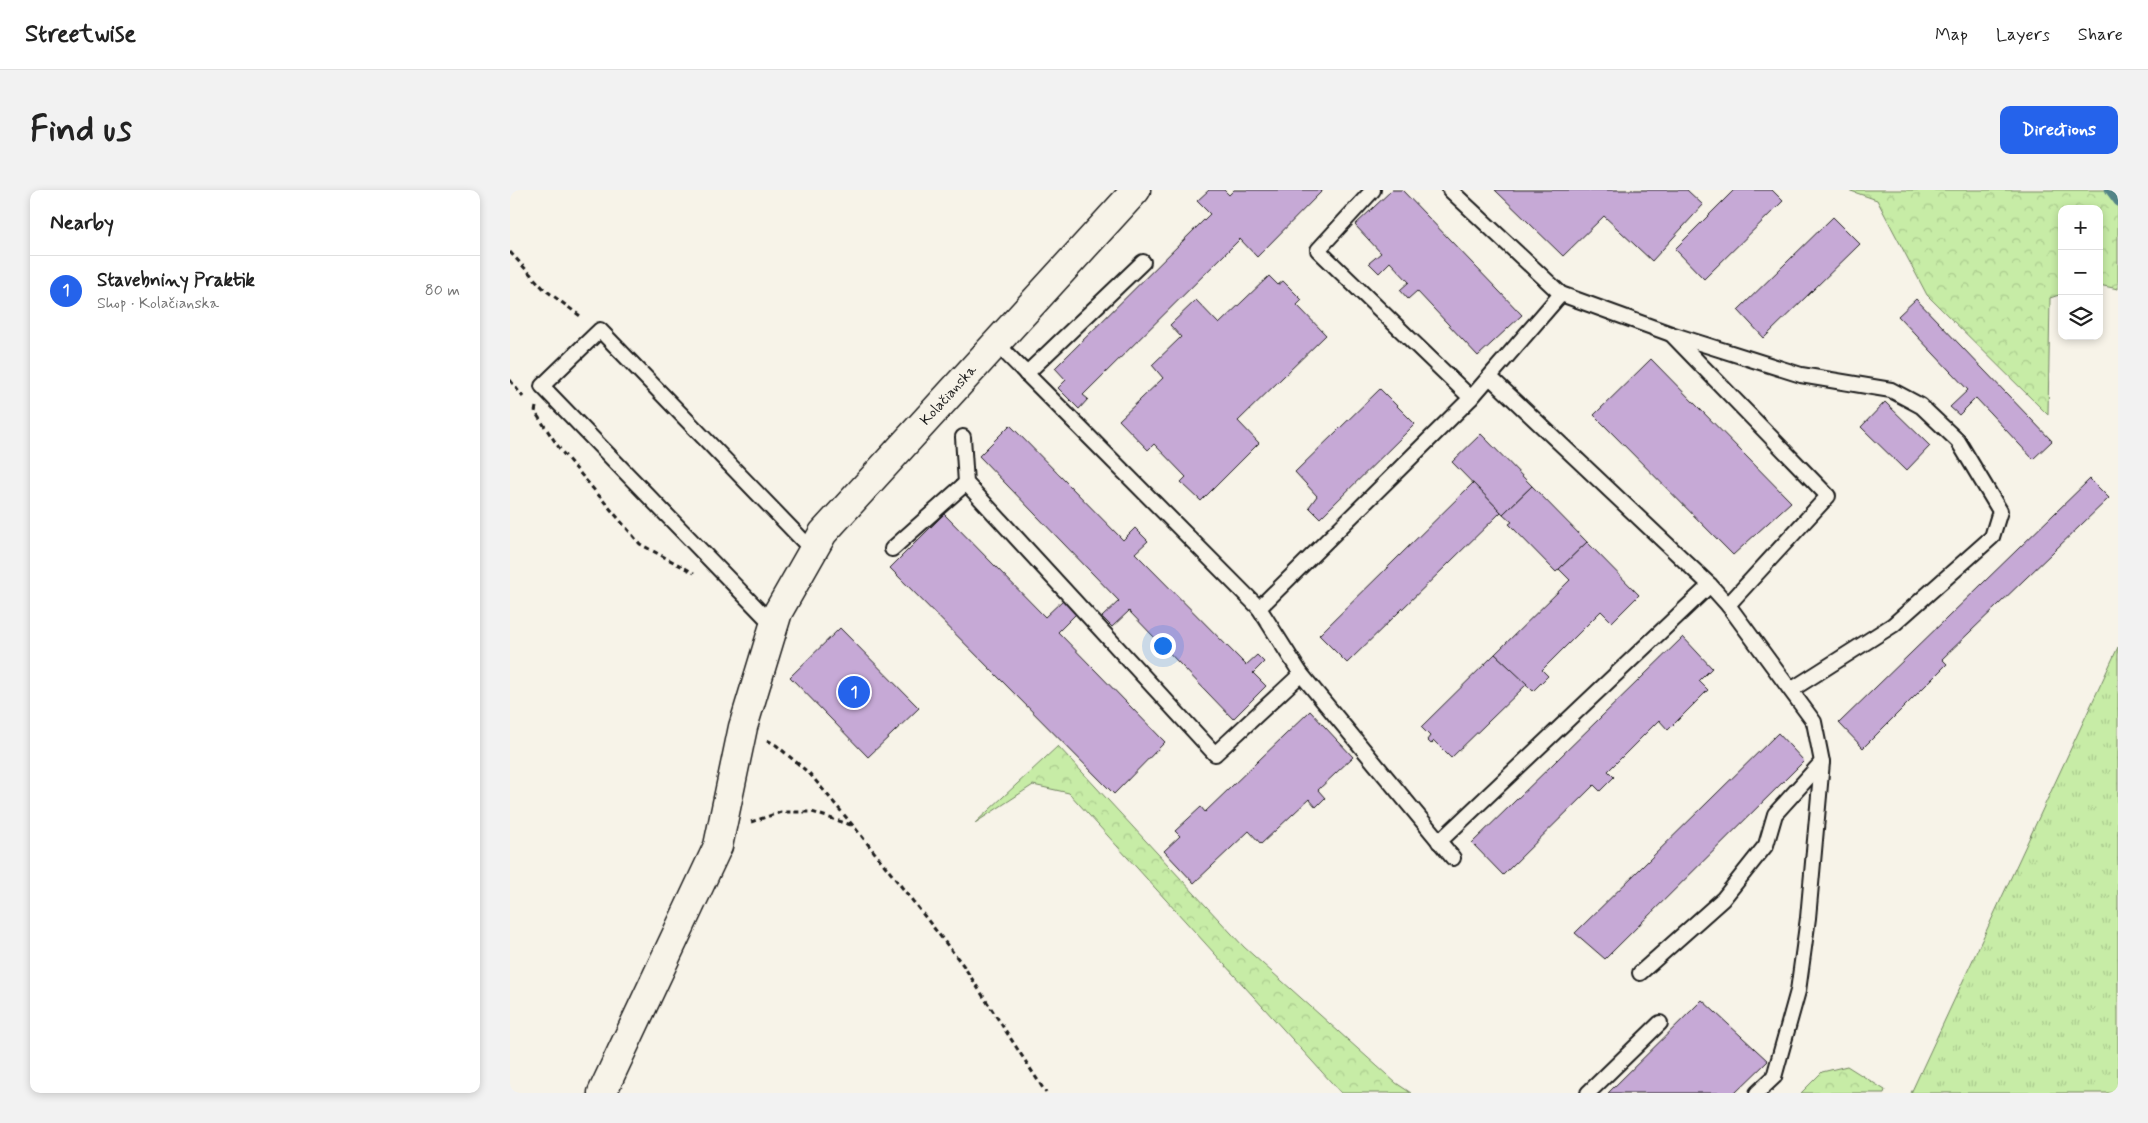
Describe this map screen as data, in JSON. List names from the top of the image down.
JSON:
{
  "streets": {
    "street": ["Kolačianska"]
  },
  "page": {
    "header": "Streetwise",
    "nav": ["Map", "Layers", "Share"],
    "buttons": "Directions",
    "title": "Find us",
    "heading": "Nearby",
    "map_buttons": ["+", "−"],
    "list": [
      {
        "mark": "1",
        "name": "Stavebniny Praktik",
        "note": "Shop · Kolačianska",
        "value": "80 m"
      }
    ],
    "pins": "1"
  }
}
